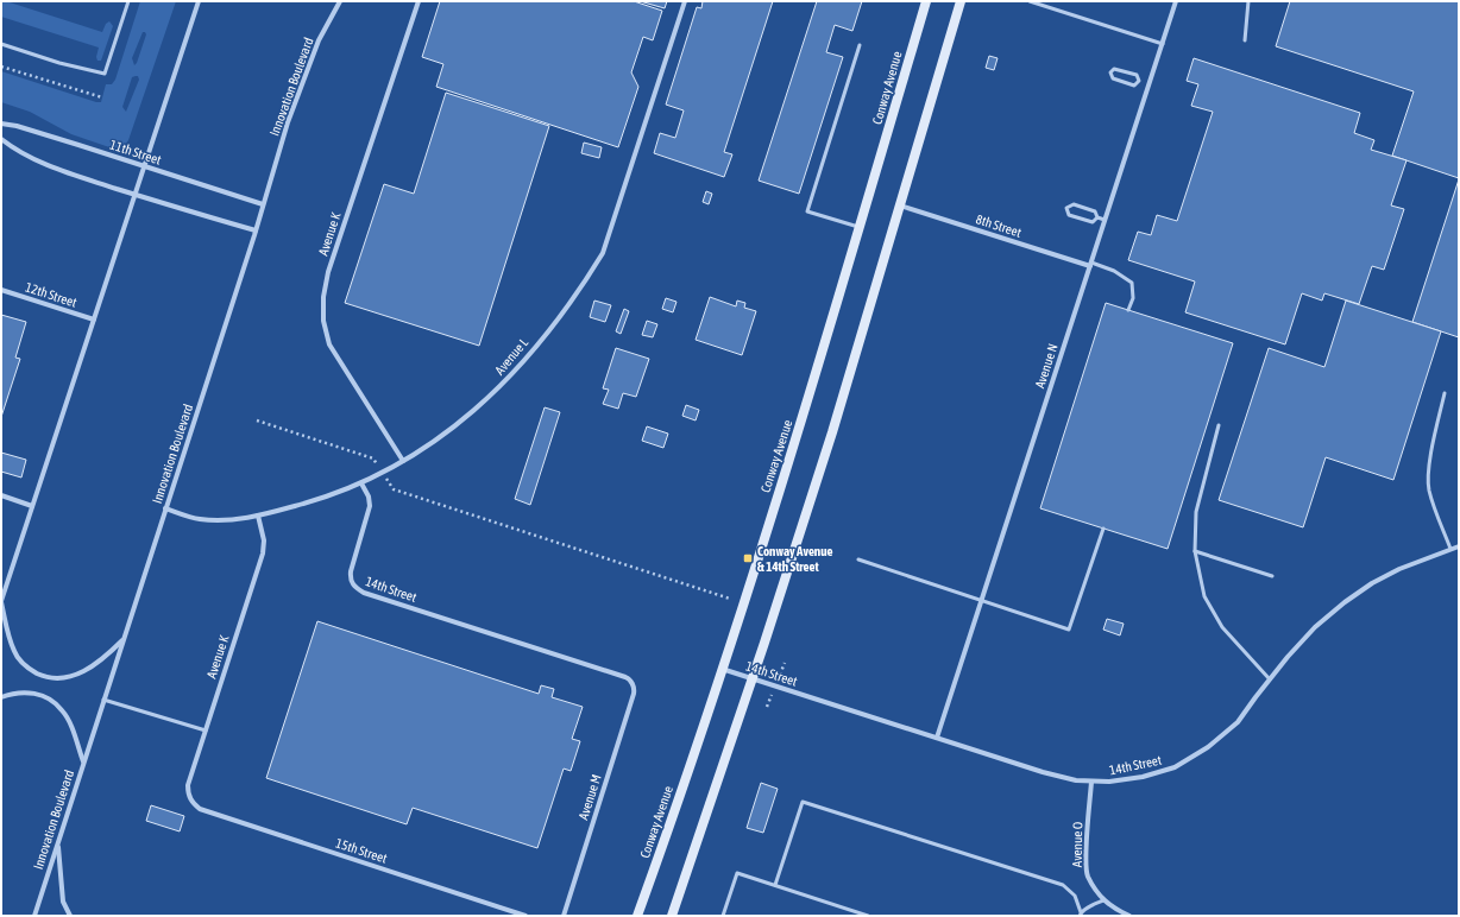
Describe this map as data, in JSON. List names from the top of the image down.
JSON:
{
  "streets": {
    "street": [
      "Innovation Boulevard",
      "Conway Avenue",
      "11th Street",
      "8th Street",
      "Avenue K",
      "12th Street",
      "Avenue L",
      "Avenue N",
      "14th Street",
      "Avenue M",
      "Avenue O",
      "15th Street"
    ]
  },
  "crossings": [
    ["Innovation Boulevard", "11th Street"],
    ["Innovation Boulevard", "Avenue L"],
    ["Conway Avenue", "14th Street"],
    ["8th Street", "Avenue N"],
    ["Avenue K", "Avenue L"],
    ["Avenue K", "15th Street"],
    ["Avenue L", "14th Street"],
    ["Avenue N", "14th Street"],
    ["14th Street", "Avenue M"],
    ["14th Street", "Avenue O"]
  ],
  "places": {
    "transit": ["Conway Avenue & 14th Street"]
  }
}
